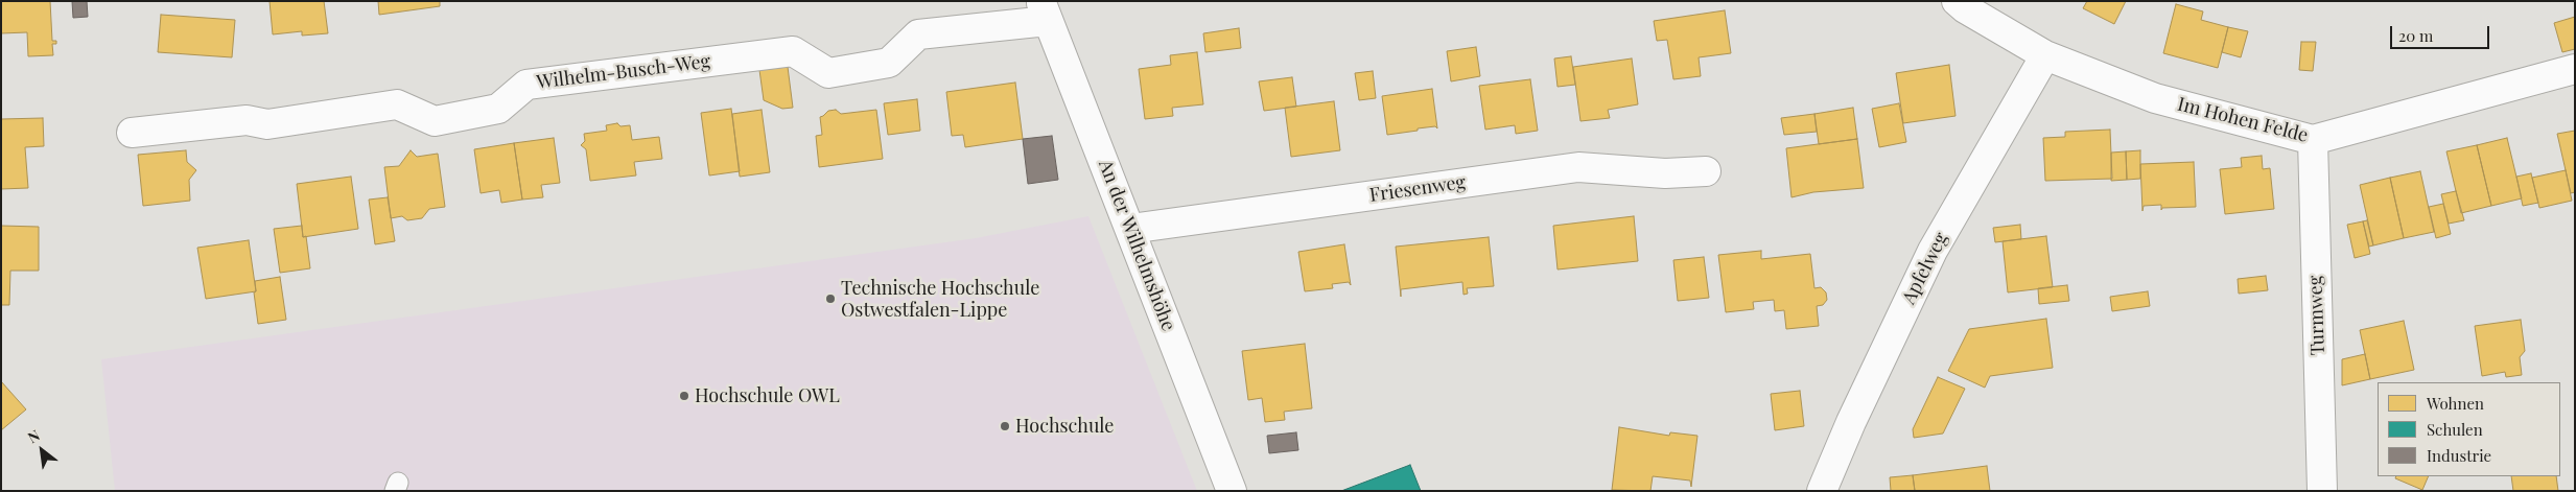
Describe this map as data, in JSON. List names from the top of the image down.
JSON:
{
  "streets": {
    "street": [
      "Wilhelm-Busch-Weg",
      "Im Hohen Felde",
      "Friesenweg",
      "An der Wilhelmshöhe",
      "Apfelweg",
      "Turmweg"
    ]
  },
  "crossings": [
    ["Wilhelm-Busch-Weg", "An der Wilhelmshöhe"],
    ["Im Hohen Felde", "Apfelweg"],
    ["Im Hohen Felde", "Turmweg"],
    ["Friesenweg", "An der Wilhelmshöhe"]
  ],
  "places": ["Technische Hochschule Ostwestfalen-Lippe", "Hochschule OWL", "Hochschule"],
  "legend": ["Wohnen", "Schulen", "Industrie"],
  "scale_bar": "20 m",
  "north": "top left"
}
